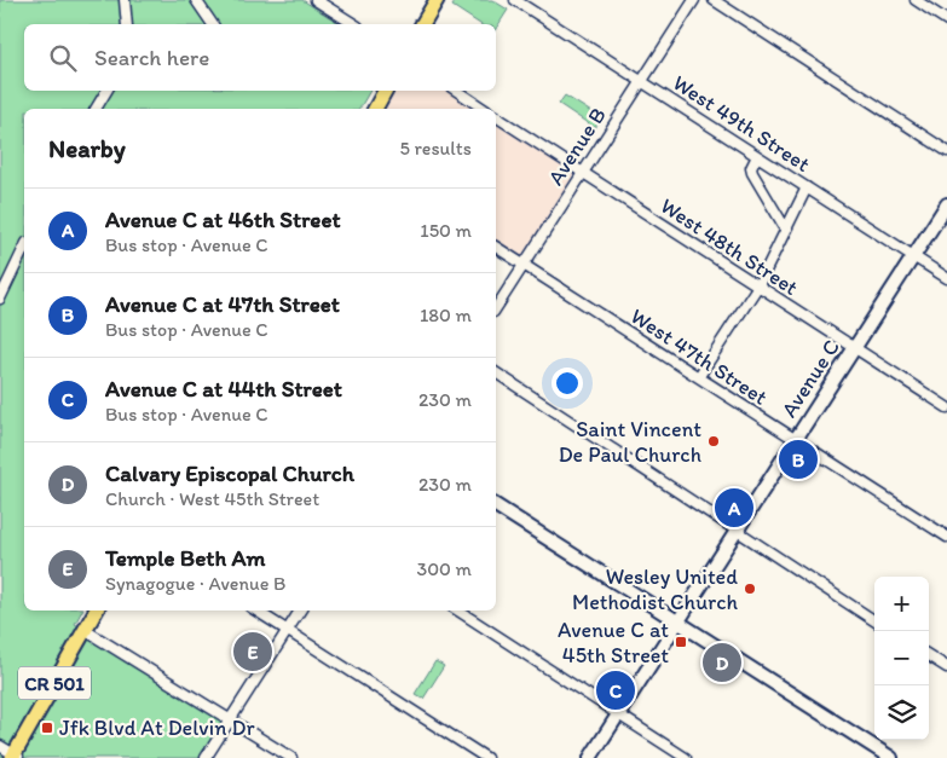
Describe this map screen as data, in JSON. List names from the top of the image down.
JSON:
{
  "streets": {
    "main road": ["Avenue C", "CR 501"],
    "street": [
      "West 49th Street",
      "Avenue B",
      "West 48th Street",
      "West 47th Street"
    ]
  },
  "crossings": [
    ["West 49th Street", "Avenue B"],
    ["West 49th Street", "Avenue C"],
    ["Avenue B", "West 48th Street"],
    ["Avenue B", "West 47th Street"],
    ["West 48th Street", "Avenue C"],
    ["West 47th Street", "Avenue C"]
  ],
  "places": {
    "other": ["Saint Vincent De Paul Church", "Wesley United Methodist Church"],
    "transit": ["Avenue C at 45th Street", "Jfk Blvd At Delvin Dr"]
  },
  "page": {
    "search": "Search here",
    "heading": ["Nearby", "5 results"],
    "list": [
      {
        "mark": "A",
        "name": "Avenue C at 46th Street",
        "note": "Bus stop · Avenue C",
        "value": "150 m"
      },
      {
        "mark": "B",
        "name": "Avenue C at 47th Street",
        "note": "Bus stop · Avenue C",
        "value": "180 m"
      },
      {
        "mark": "C",
        "name": "Avenue C at 44th Street",
        "note": "Bus stop · Avenue C",
        "value": "230 m"
      },
      {
        "mark": "D",
        "name": "Calvary Episcopal Church",
        "note": "Church · West 45th Street",
        "value": "230 m"
      },
      {
        "mark": "E",
        "name": "Temple Beth Am",
        "note": "Synagogue · Avenue B",
        "value": "300 m"
      }
    ],
    "pins": [
      "B",
      "A",
      "E",
      "D",
      "C"
    ],
    "map_buttons": ["+", "−"]
  }
}
